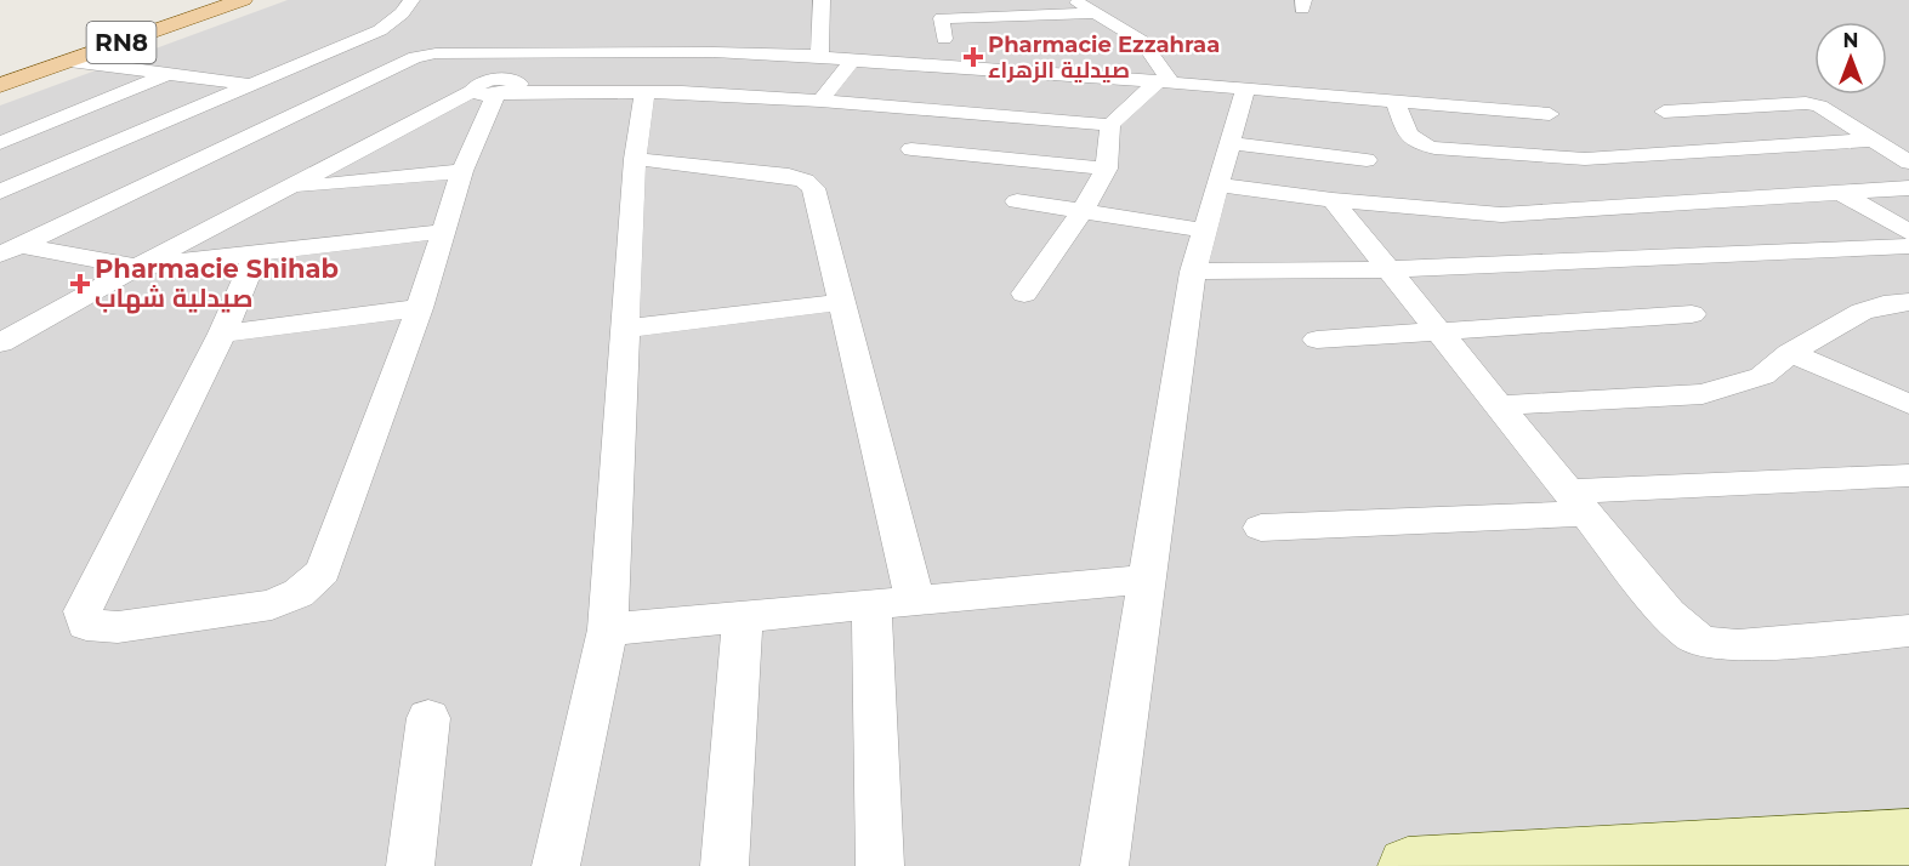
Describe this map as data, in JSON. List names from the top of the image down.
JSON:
{
  "streets": {
    "main road": ["RN8"]
  },
  "places": {
    "health": ["Pharmacie Ezzahraa صيدلية الزهراء", "Pharmacie Shihab صيدلية شهاب"]
  },
  "north": "top"
}
